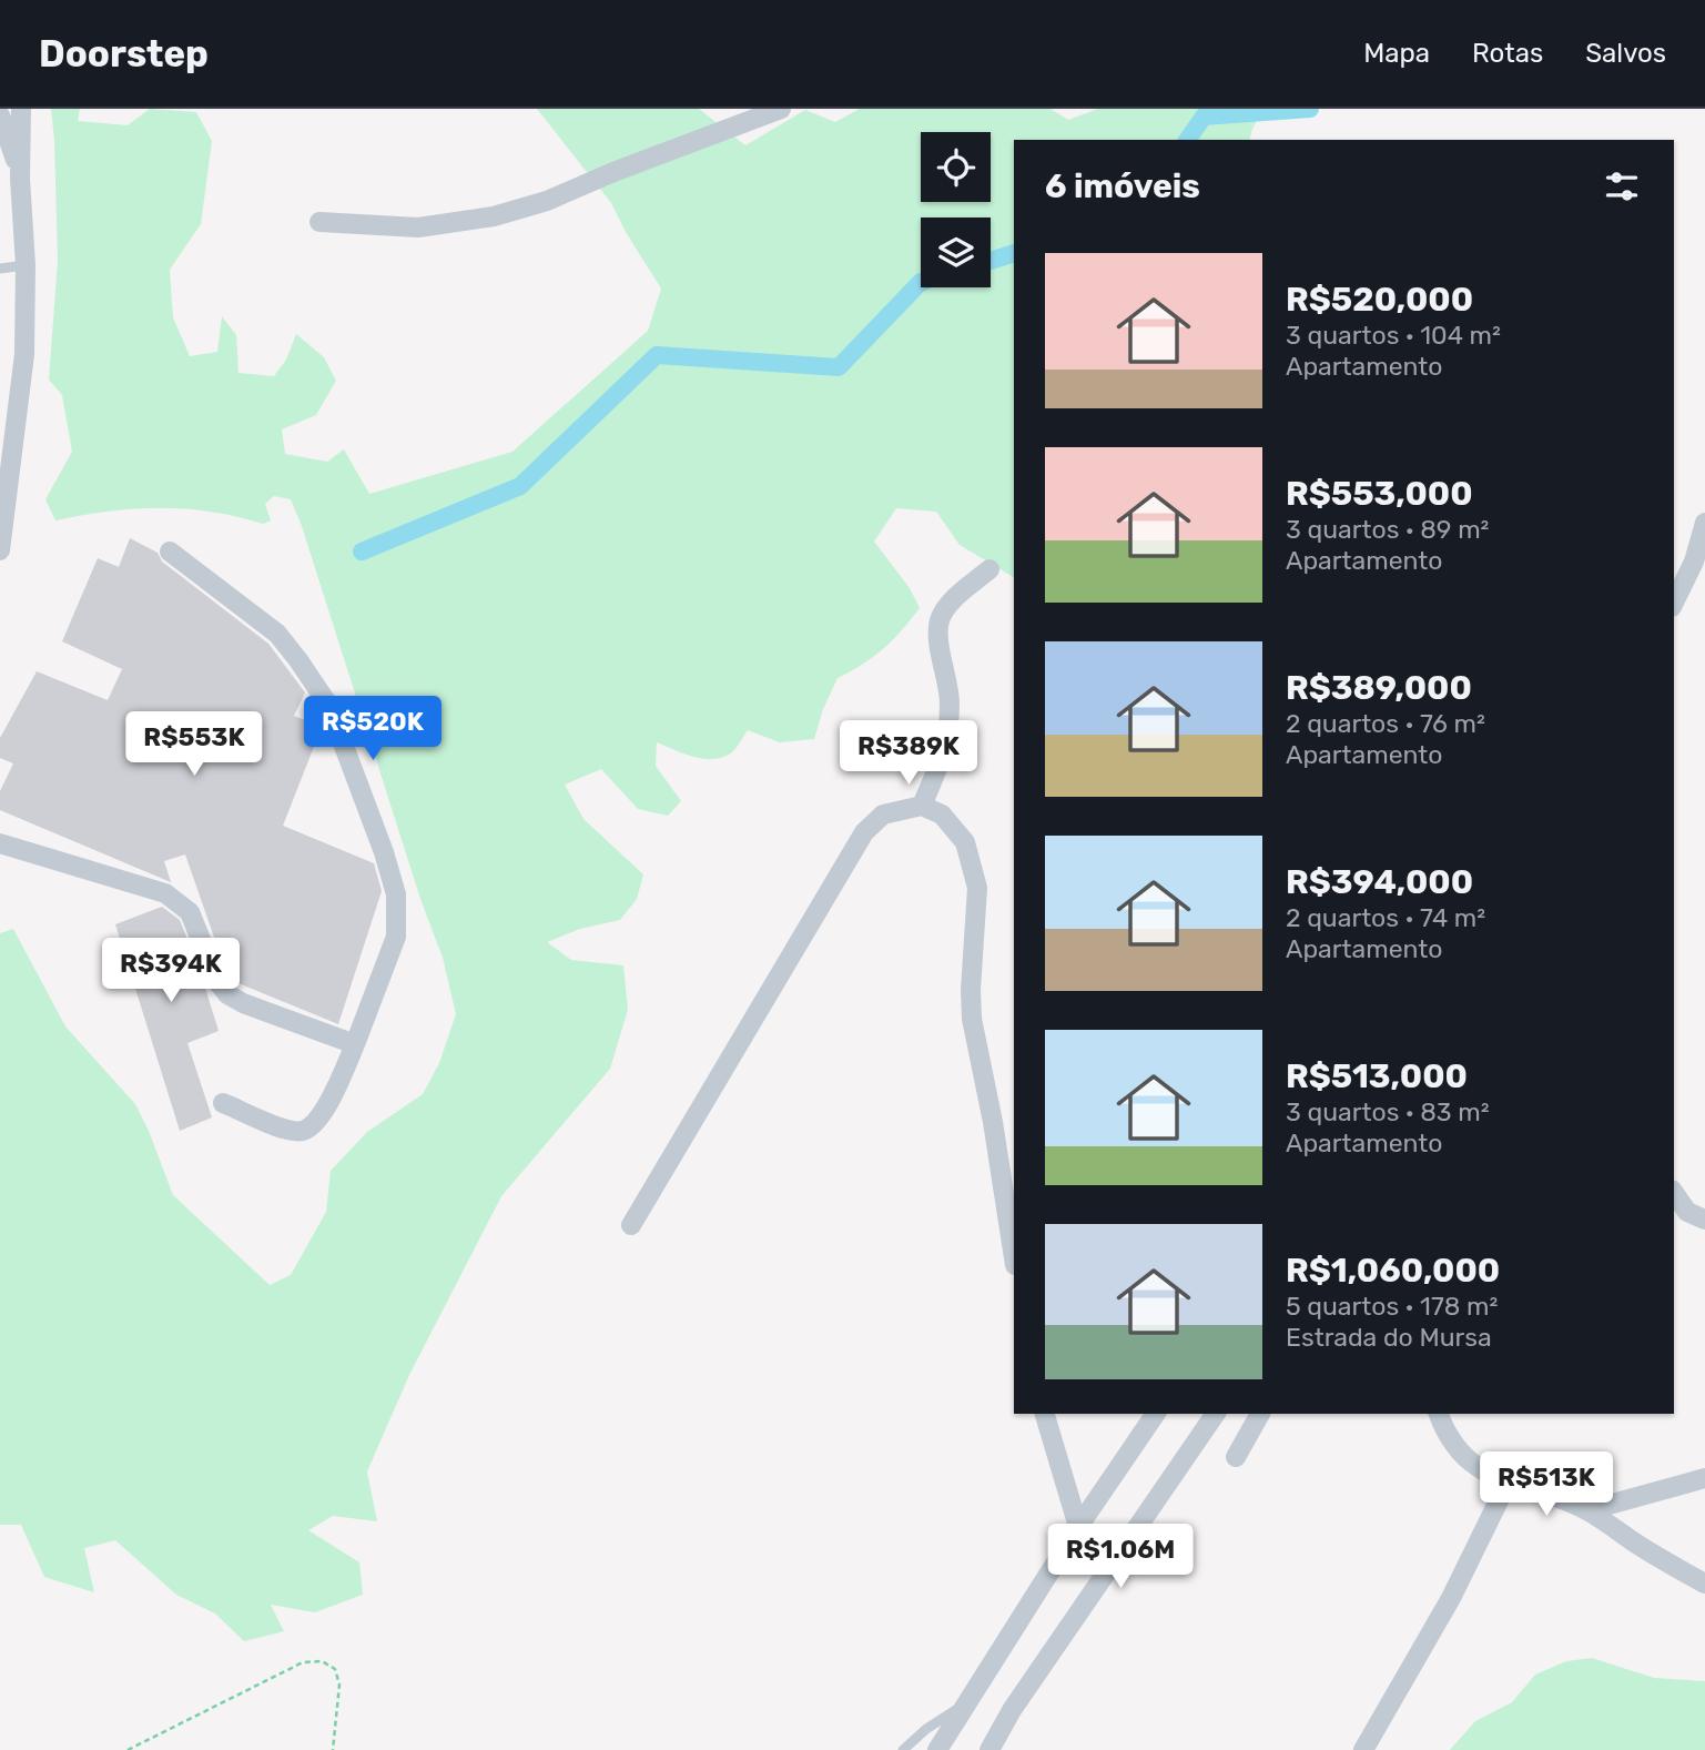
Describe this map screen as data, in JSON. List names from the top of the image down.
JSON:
{
  "page": {
    "header": "Doorstep",
    "nav": ["Mapa", "Rotas", "Salvos"],
    "heading": "6 imóveis",
    "list": [
      {
        "name": "R$520,000",
        "note": "3 quartos · 104 m² · Apartamento"
      },
      {
        "name": "R$553,000",
        "note": "3 quartos · 89 m² · Apartamento"
      },
      {
        "name": "R$389,000",
        "note": "2 quartos · 76 m² · Apartamento"
      },
      {
        "name": "R$394,000",
        "note": "2 quartos · 74 m² · Apartamento"
      },
      {
        "name": "R$513,000",
        "note": "3 quartos · 83 m² · Apartamento"
      },
      {
        "name": "R$1,060,000",
        "note": "5 quartos · 178 m² · Estrada do Mursa"
      }
    ],
    "price": [
      "R$520K",
      "R$553K",
      "R$389K",
      "R$394K",
      "R$513K",
      "R$1.06M"
    ]
  }
}
